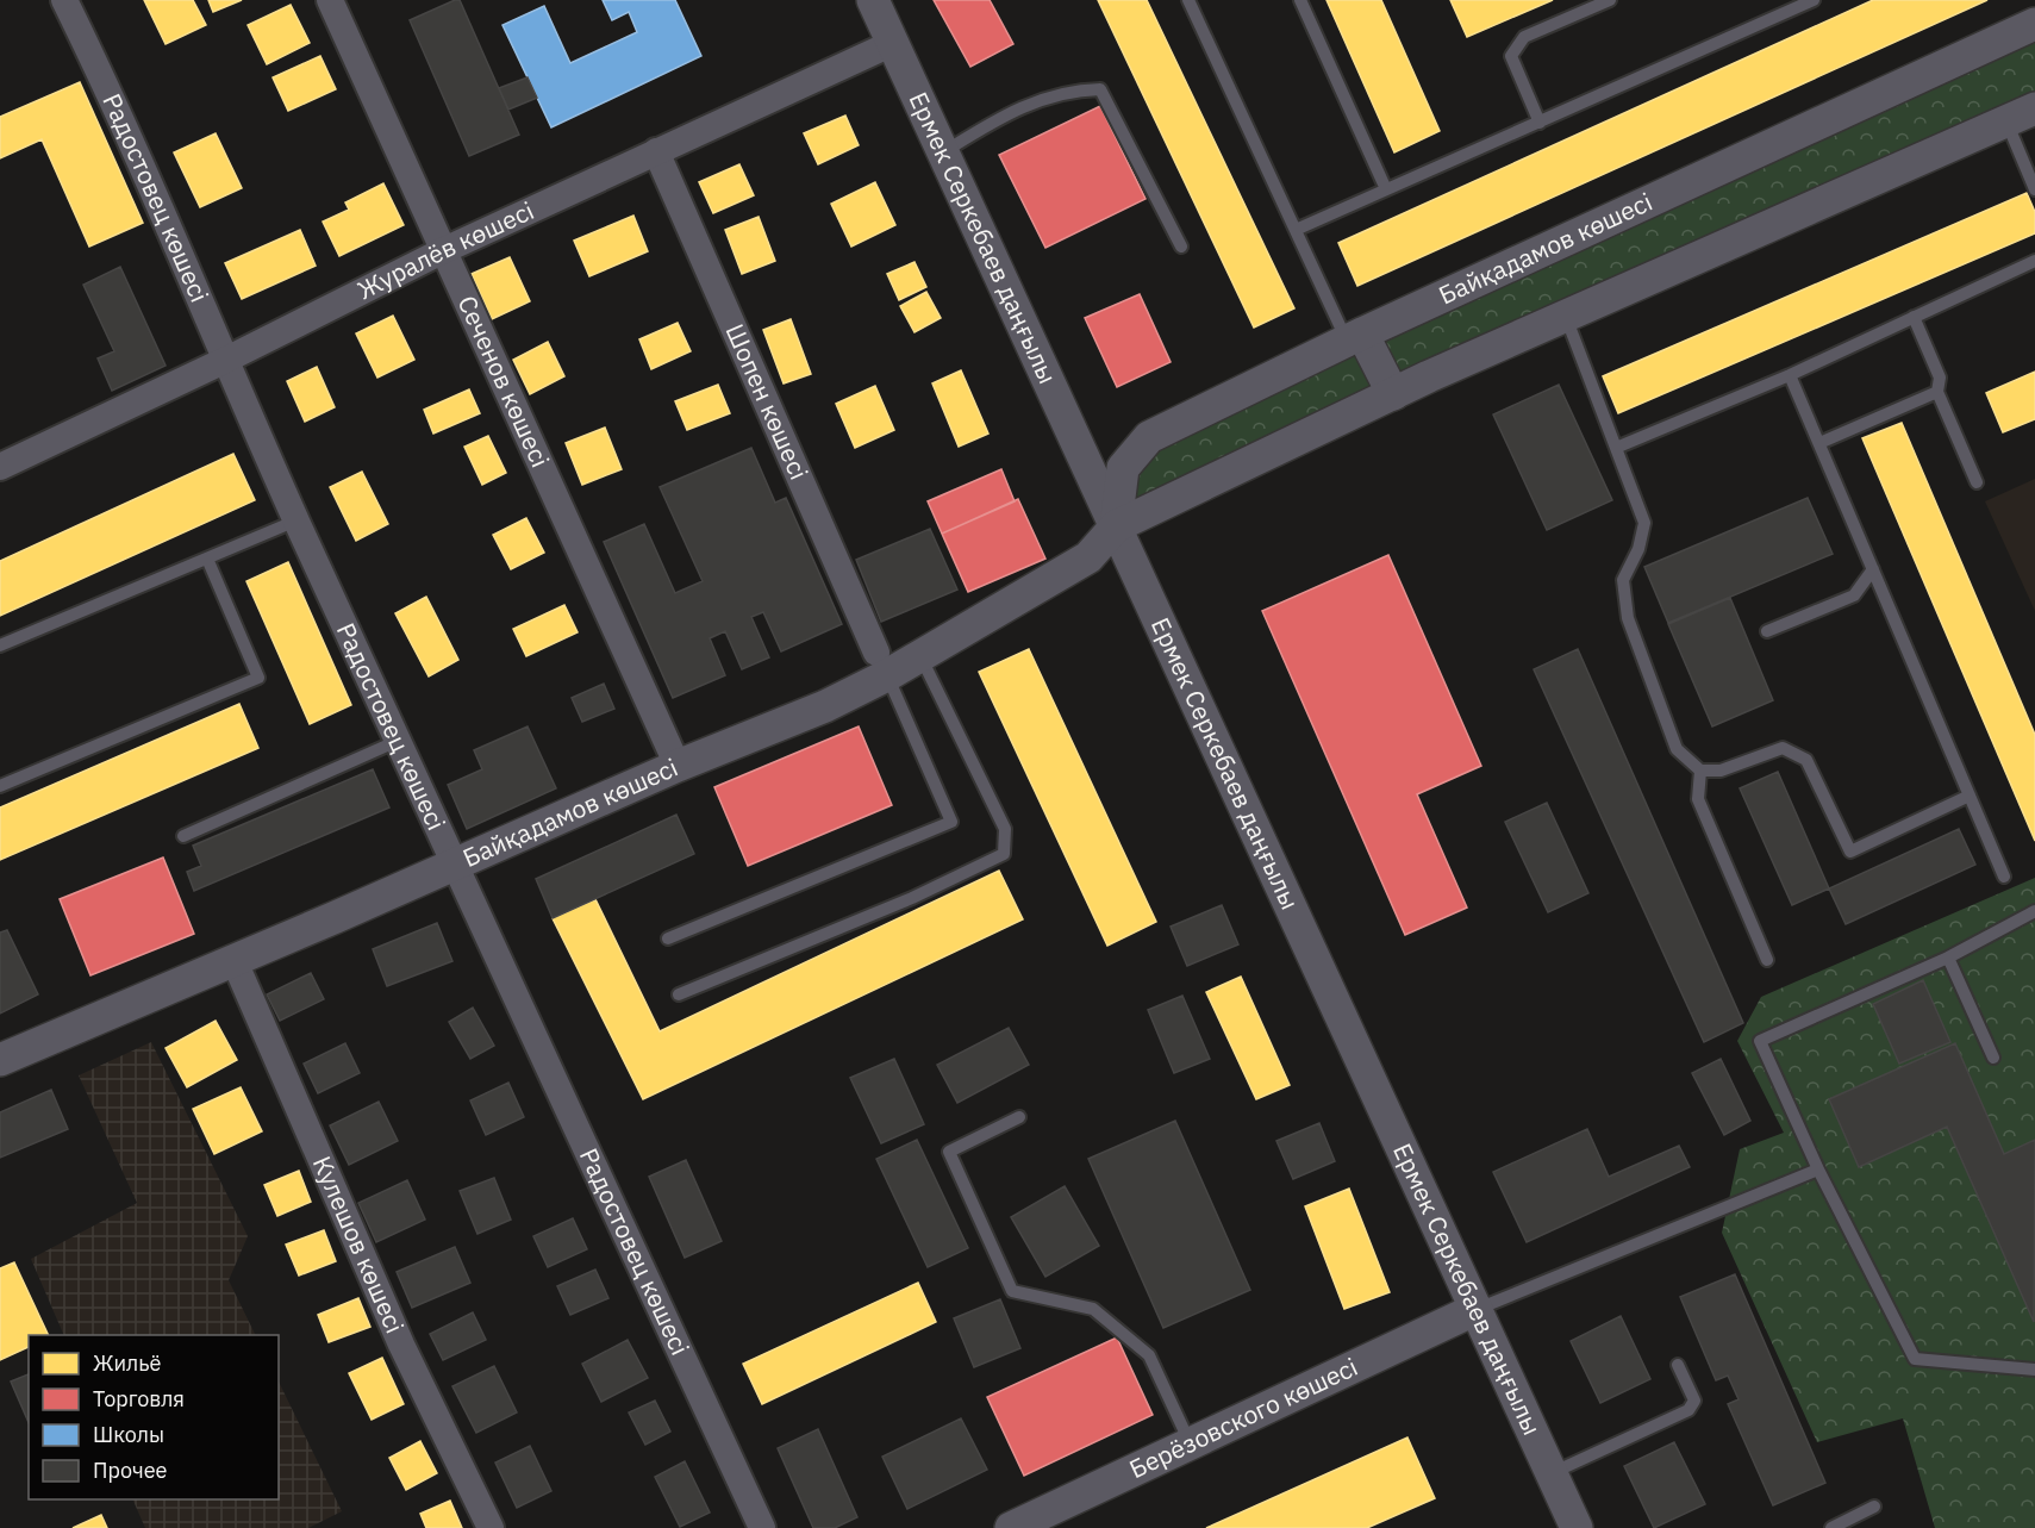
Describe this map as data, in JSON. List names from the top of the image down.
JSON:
{
  "streets": {
    "street": [
      "Радостовец көшесі",
      "Ермек Серкебаев даңғылы",
      "Байқадамов көшесі",
      "Журалёв көшесі",
      "Сеченов көшесі",
      "Шопен көшесі",
      "Кулешов көшесі",
      "Берёзовского көшесі"
    ]
  },
  "crossings": [
    ["Радостовец көшесі", "Байқадамов көшесі"],
    ["Радостовец көшесі", "Журалёв көшесі"],
    ["Ермек Серкебаев даңғылы", "Байқадамов көшесі"],
    ["Ермек Серкебаев даңғылы", "Журалёв көшесі"],
    ["Ермек Серкебаев даңғылы", "Берёзовского көшесі"],
    ["Байқадамов көшесі", "Сеченов көшесі"],
    ["Байқадамов көшесі", "Шопен көшесі"],
    ["Байқадамов көшесі", "Кулешов көшесі"],
    ["Журалёв көшесі", "Сеченов көшесі"],
    ["Журалёв көшесі", "Шопен көшесі"]
  ],
  "legend": [
    "Жильё",
    "Торговля",
    "Школы",
    "Прочее"
  ]
}
